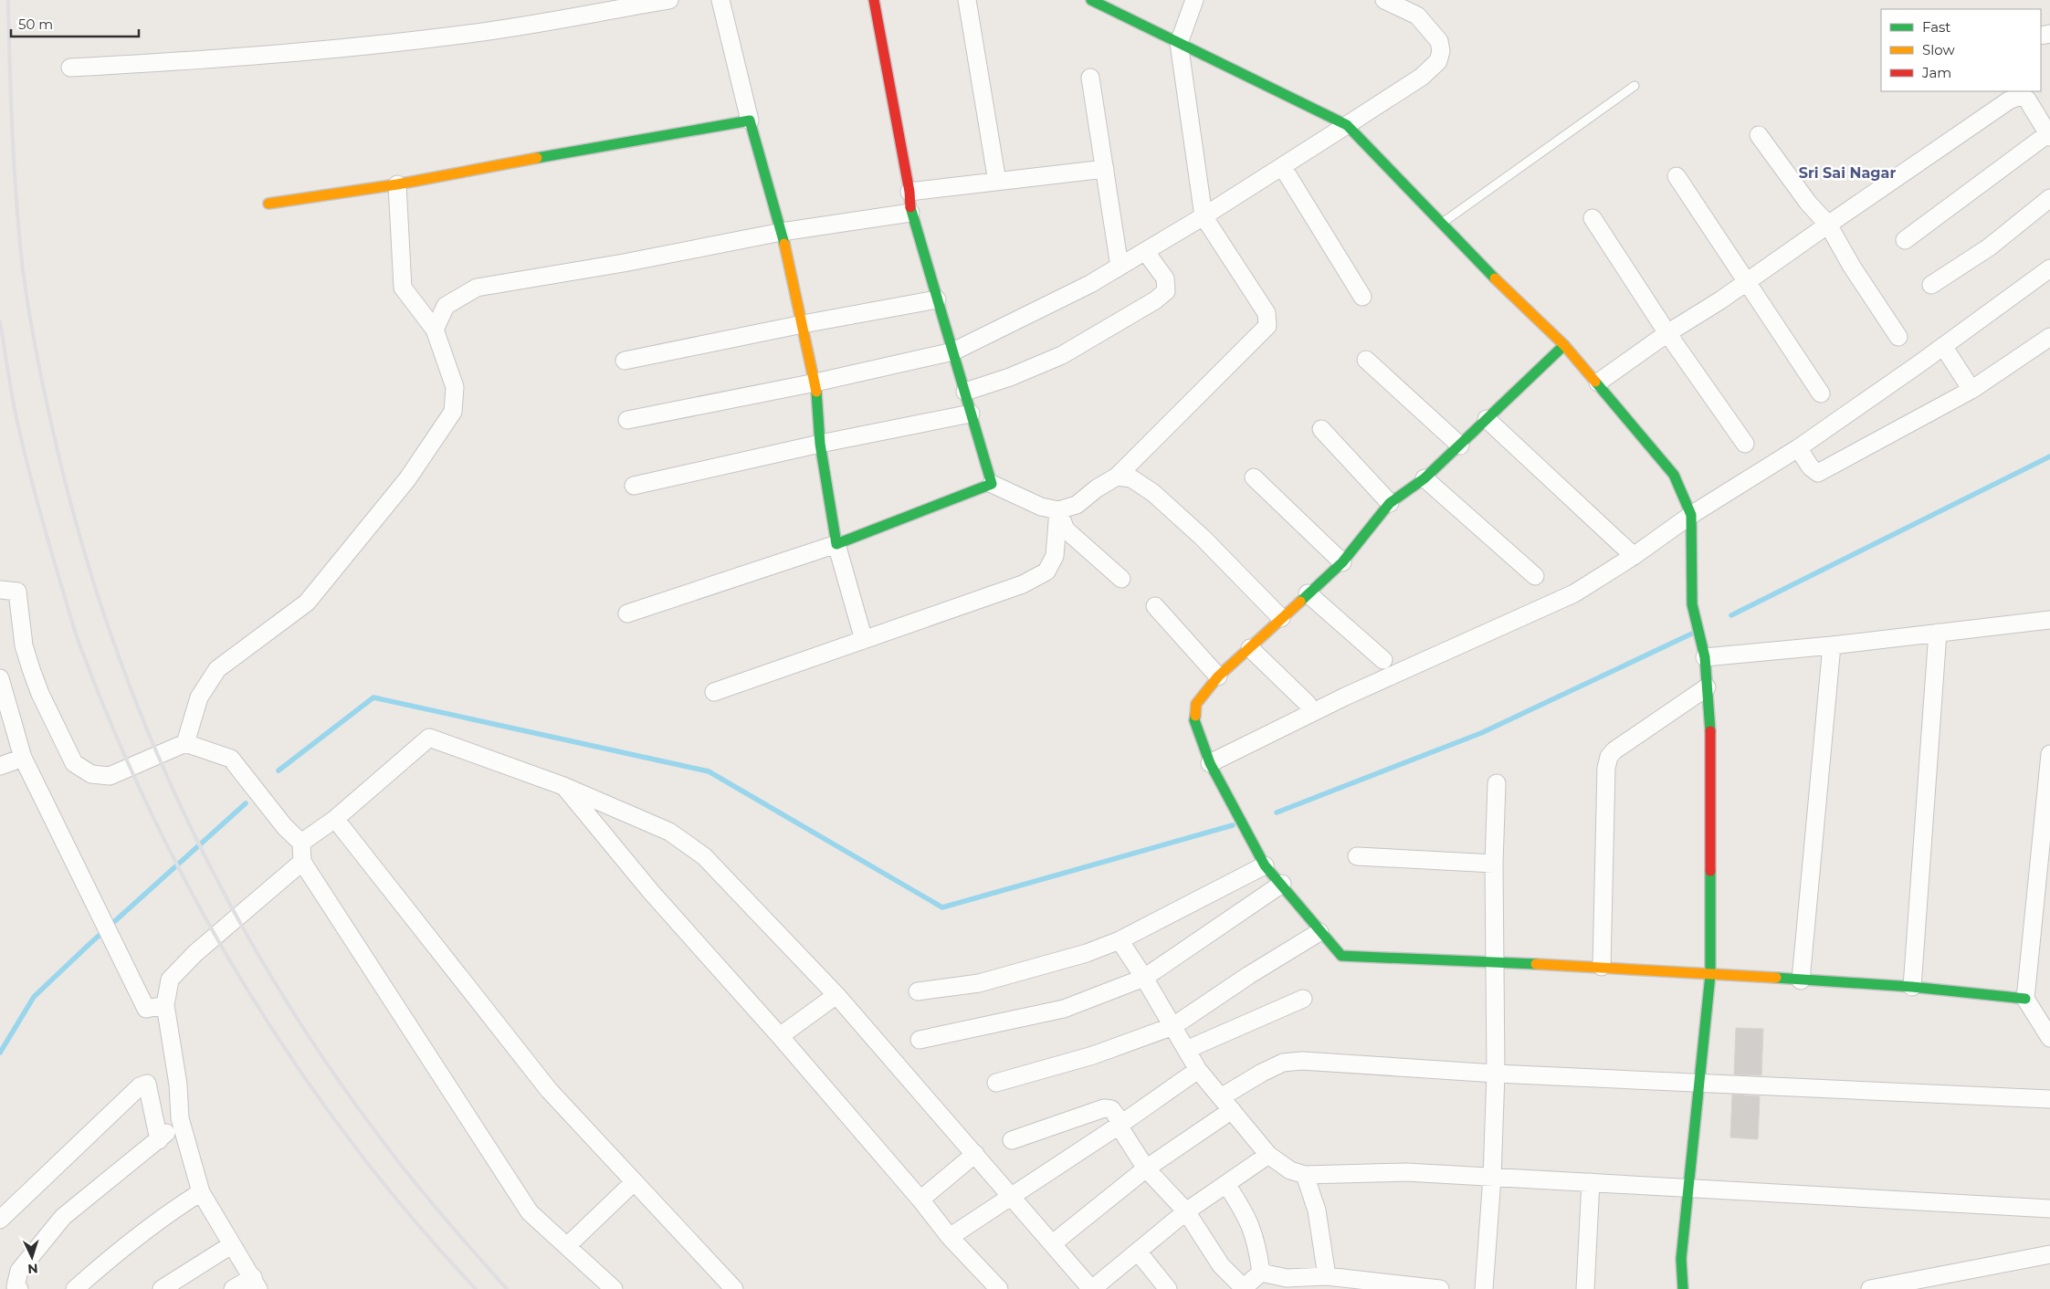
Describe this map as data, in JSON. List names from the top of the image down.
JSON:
{
  "districts": ["Sri Sai Nagar"],
  "legend": ["Fast", "Slow", "Jam"],
  "scale_bar": "50 m",
  "north": "bottom"
}
